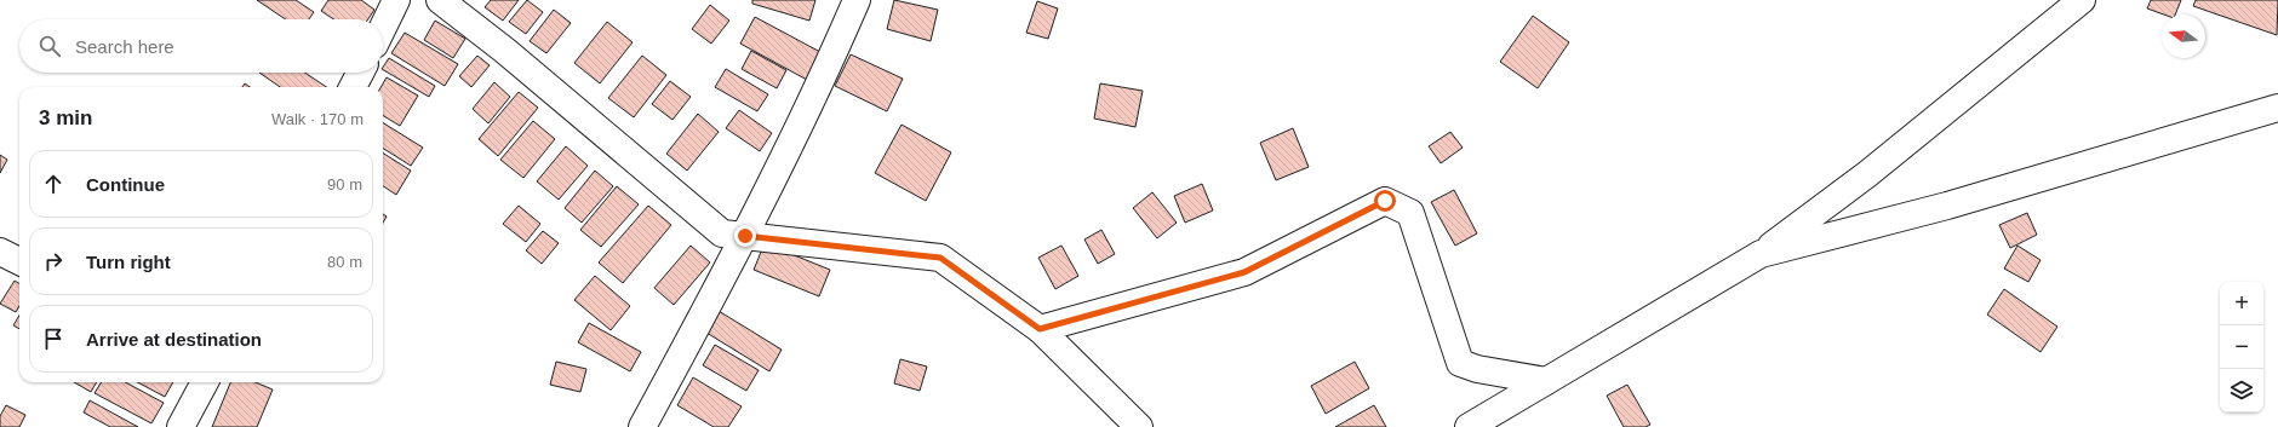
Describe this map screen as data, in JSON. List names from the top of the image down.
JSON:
{
  "north": "left",
  "page": {
    "search": "Search here",
    "heading": ["3 min", "Walk · 170 m"],
    "list": [
      ["Continue", "90 m"],
      ["Turn right", "80 m"],
      "Arrive at destination"
    ],
    "map_buttons": ["+", "−"]
  }
}
